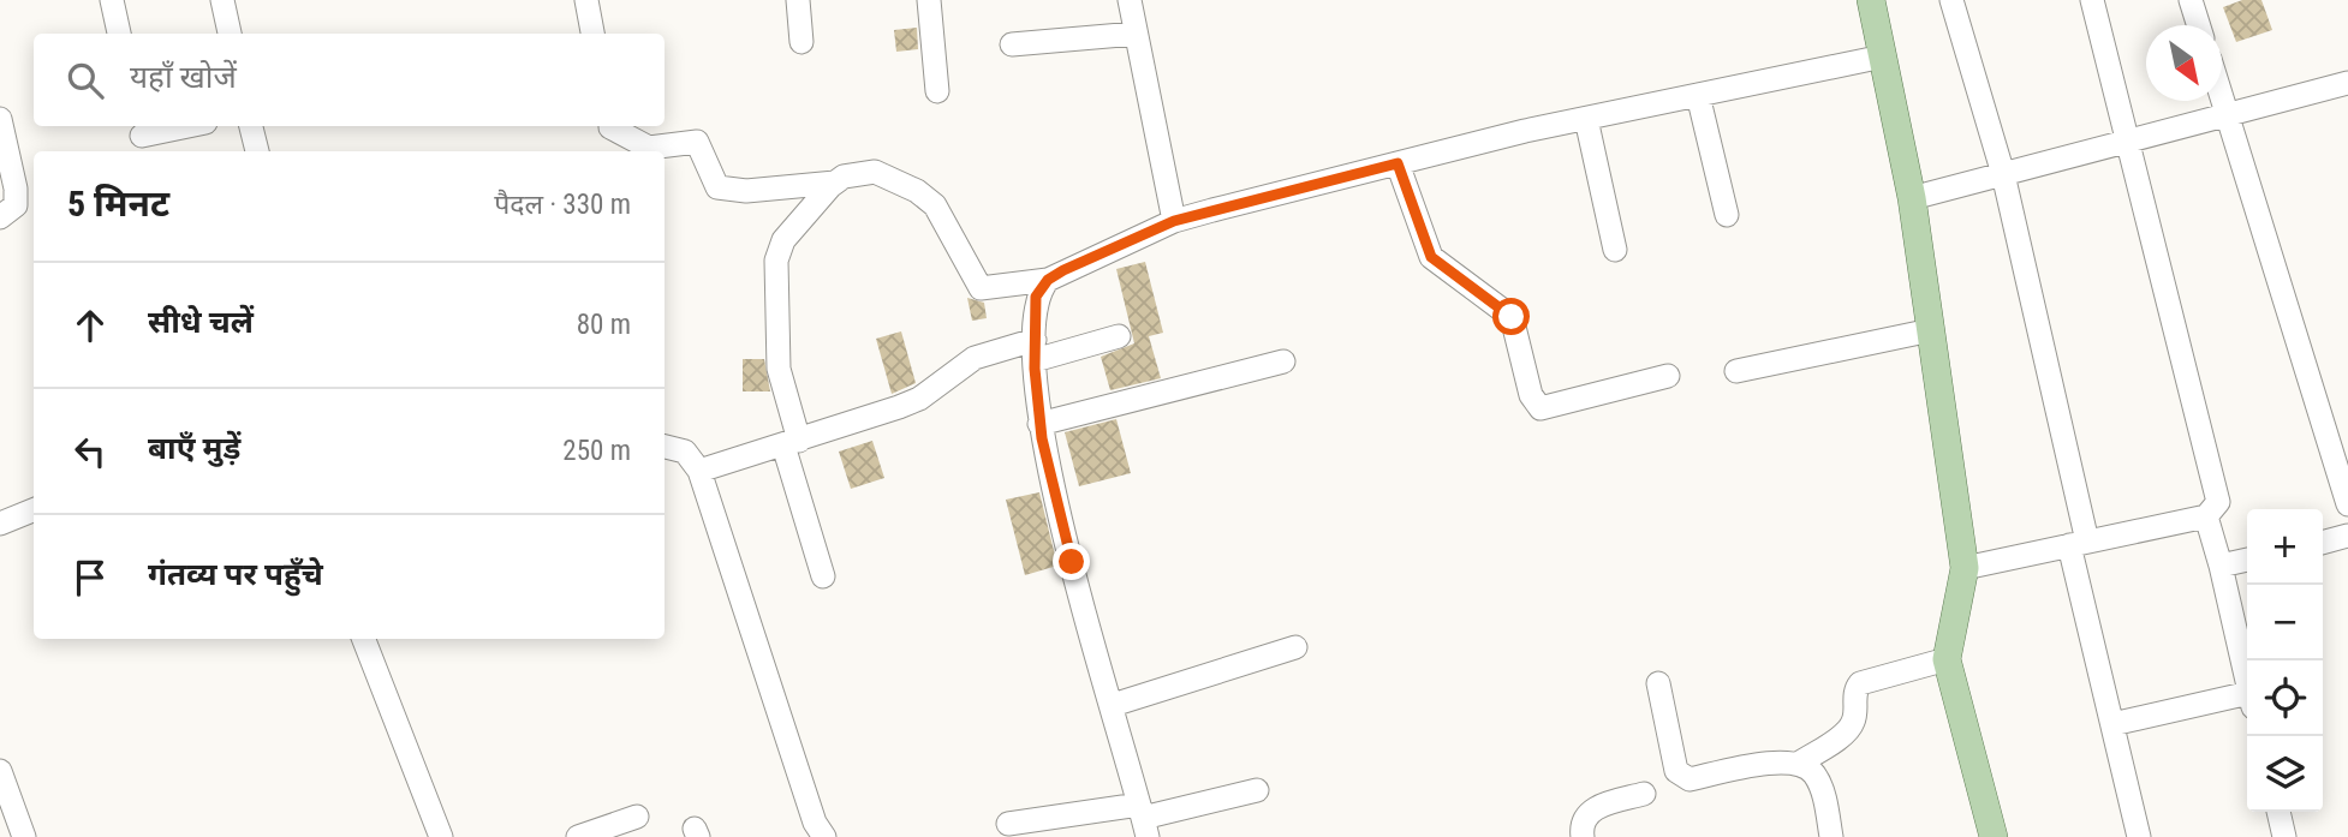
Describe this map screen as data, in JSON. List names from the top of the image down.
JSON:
{
  "north": "bottom right",
  "page": {
    "search": "यहाँ खोजें",
    "heading": ["5 मिनट", "पैदल · 330 m"],
    "list": [
      ["सीधे चलें", "80 m"],
      ["बाएँ मुड़ें", "250 m"],
      "गंतव्य पर पहुँचे"
    ],
    "map_buttons": ["+", "−"]
  }
}
